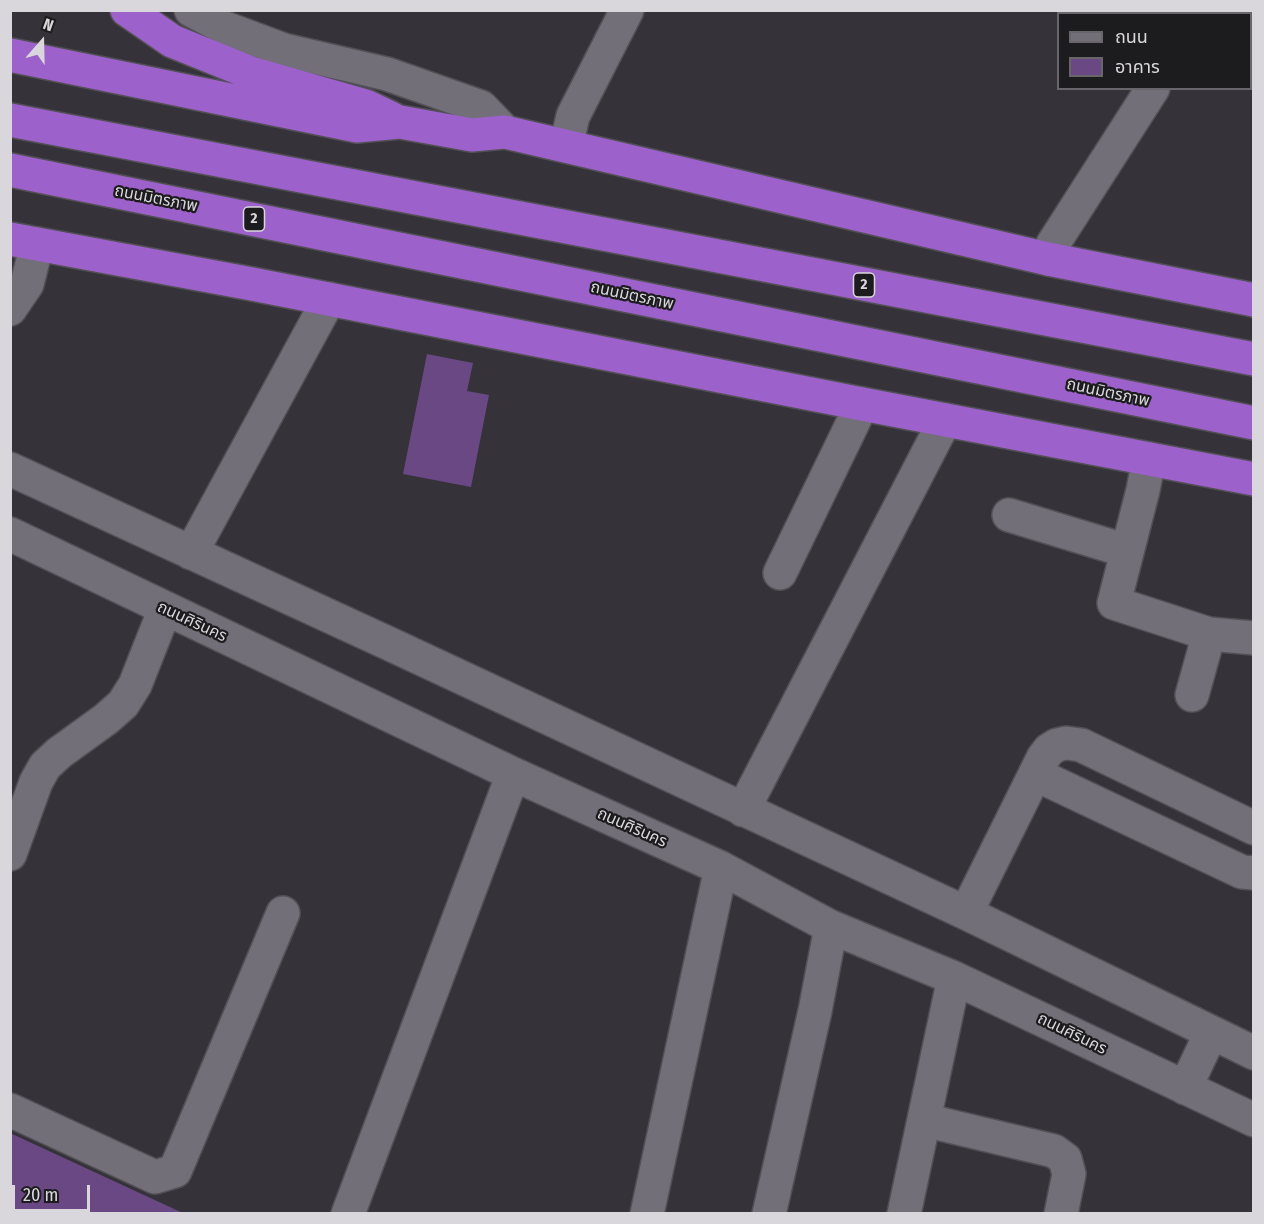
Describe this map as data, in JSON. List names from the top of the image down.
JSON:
{
  "streets": {
    "highway": ["ถนนมิตรภาพ", "2"],
    "street": ["ถนนศิรินคร"]
  },
  "legend": ["ถนน", "อาคาร"],
  "scale_bar": "20 m",
  "north": "top"
}
